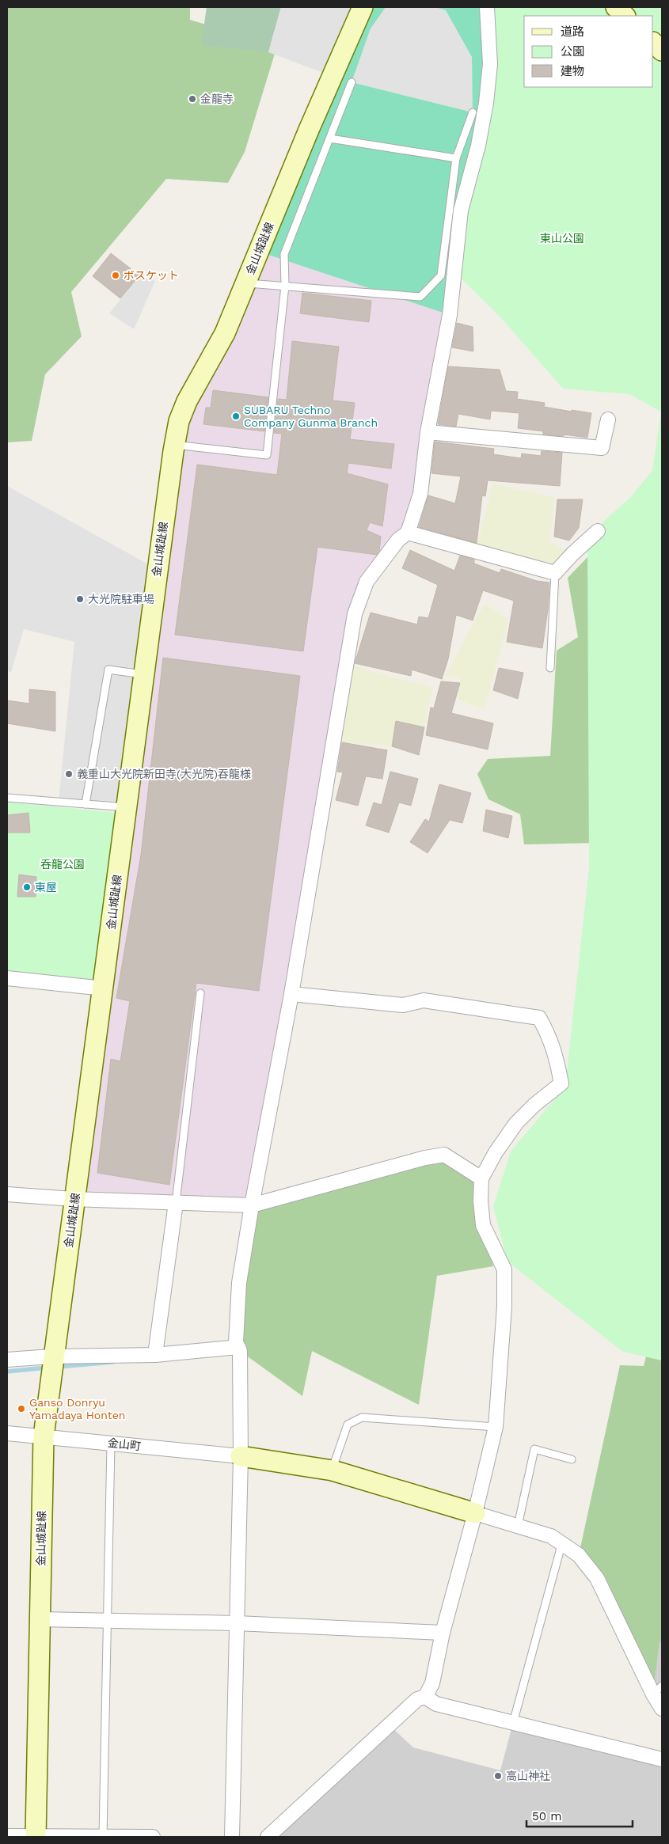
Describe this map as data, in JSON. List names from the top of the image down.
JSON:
{
  "streets": {
    "main road": ["金山城趾線"],
    "street": ["金山町"]
  },
  "crossings": [
    ["金山城趾線", "金山町"]
  ],
  "parks": ["東山公園", "呑龍公園"],
  "places": [
    "金龍寺",
    "ボスケット",
    "SUBARU Techno Company Gunma Branch",
    "大光院駐車場",
    "義重山大光院新田寺(大光院)吞龍様",
    "東屋",
    "Ganso Donryu Yamadaya Honten",
    "高山神社"
  ],
  "legend": ["道路", "公園", "建物"],
  "scale_bar": "50 m"
}
